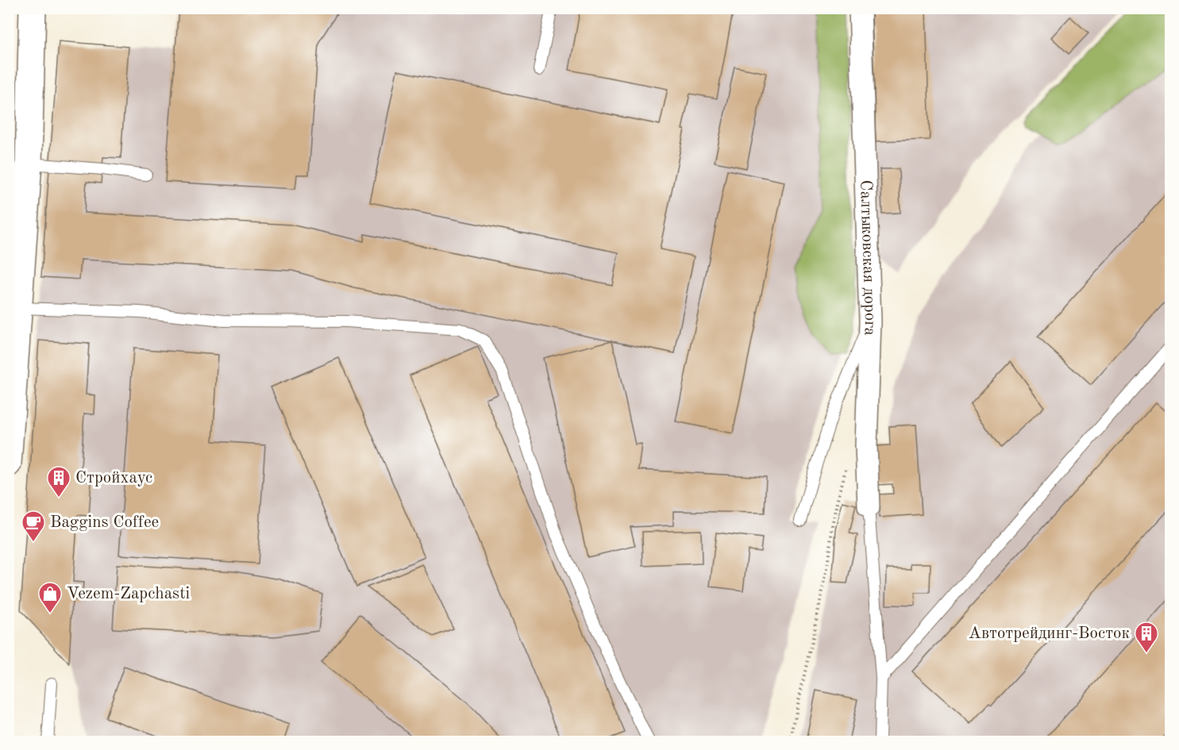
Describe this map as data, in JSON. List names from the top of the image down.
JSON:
{
  "streets": {
    "street": ["Салтыковская дорога"]
  },
  "places": {
    "building": ["Стройхаус", "Автотрейдинг-Восток"],
    "cafe": ["Baggins Coffee"],
    "shop": ["Vezem-Zapchasti"]
  }
}
